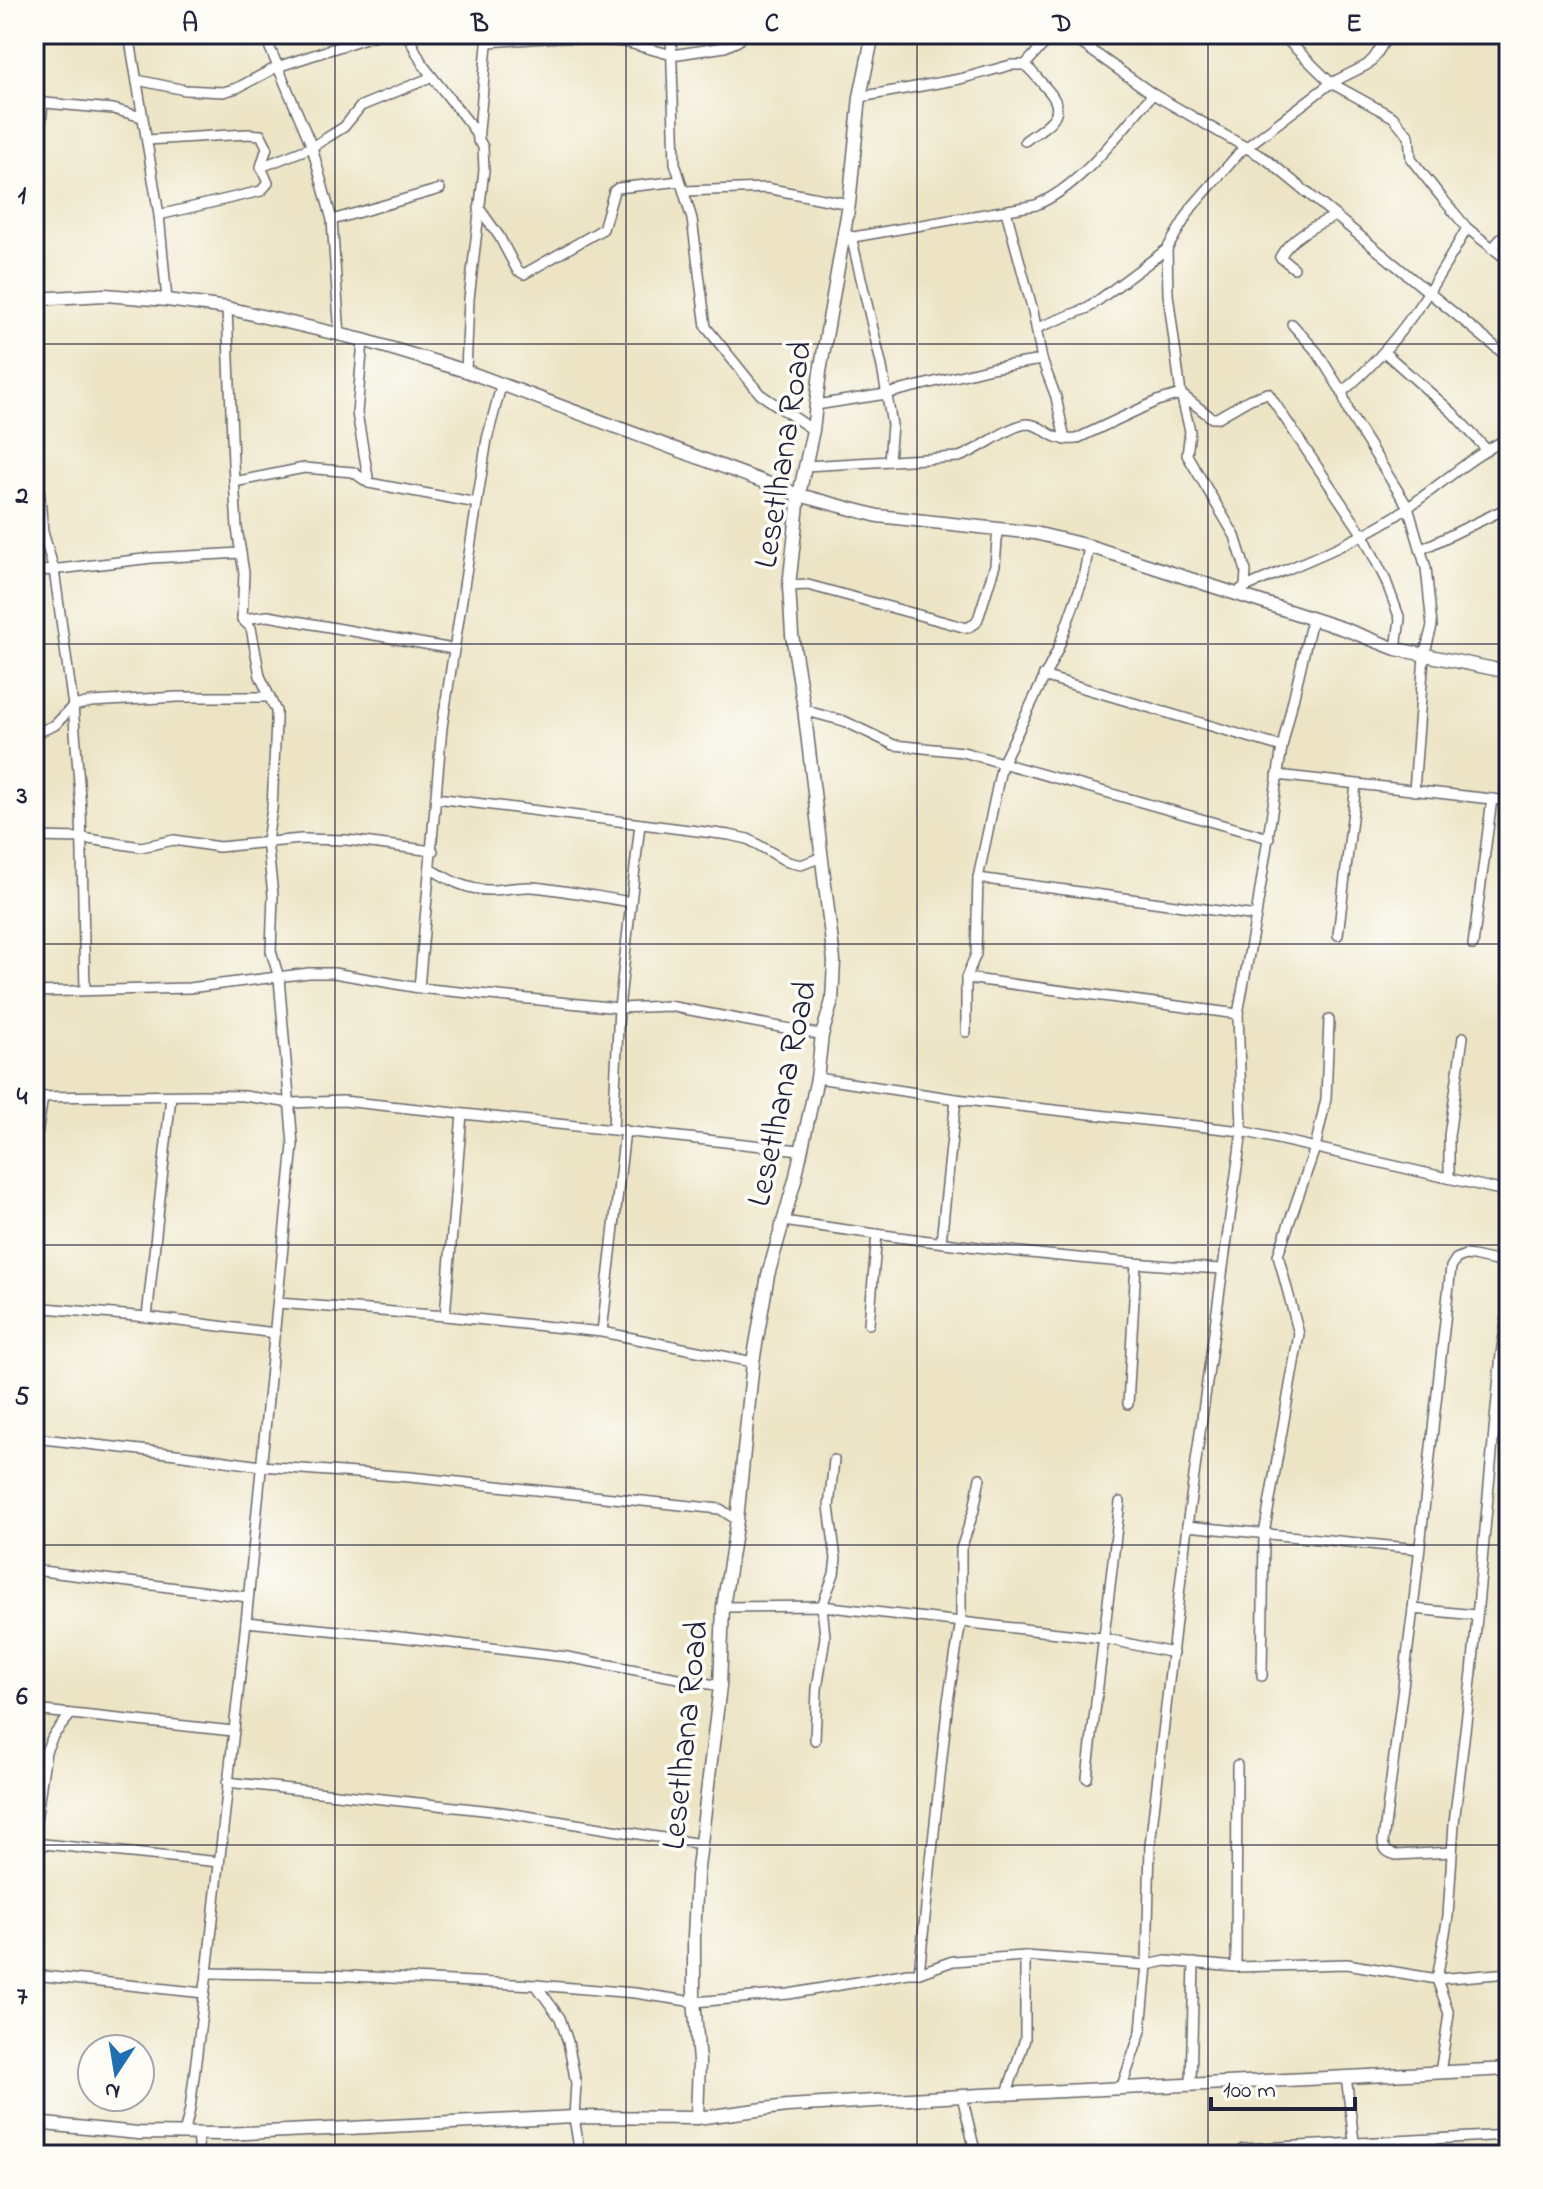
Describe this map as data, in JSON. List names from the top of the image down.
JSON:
{
  "streets": {
    "street": ["Lesetlhana Road"]
  },
  "scale_bar": "100 m",
  "north": "bottom",
  "grid": {
    "columns": [
      "A",
      "B",
      "C",
      "D",
      "E"
    ],
    "rows": [
      "1",
      "2",
      "3",
      "4",
      "5",
      "6",
      "7"
    ]
  }
}
